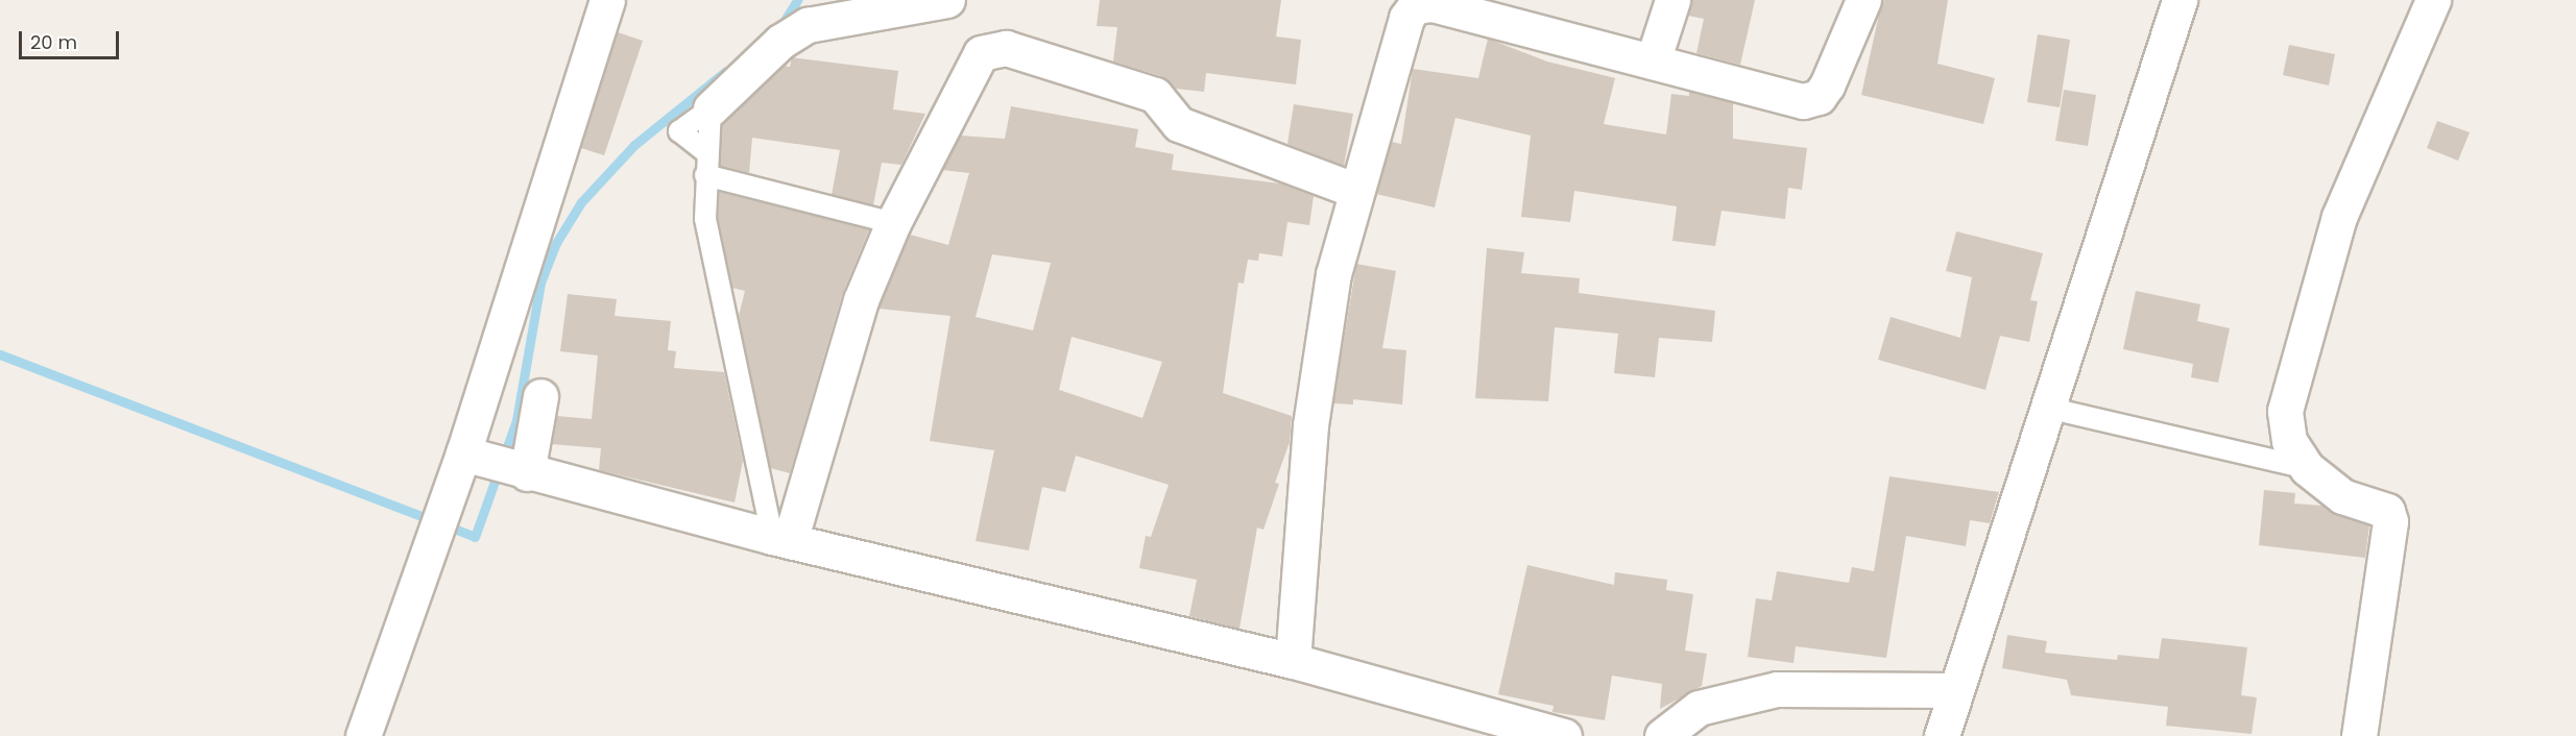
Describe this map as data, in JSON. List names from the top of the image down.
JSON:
{
  "scale_bar": "20 m"
}
